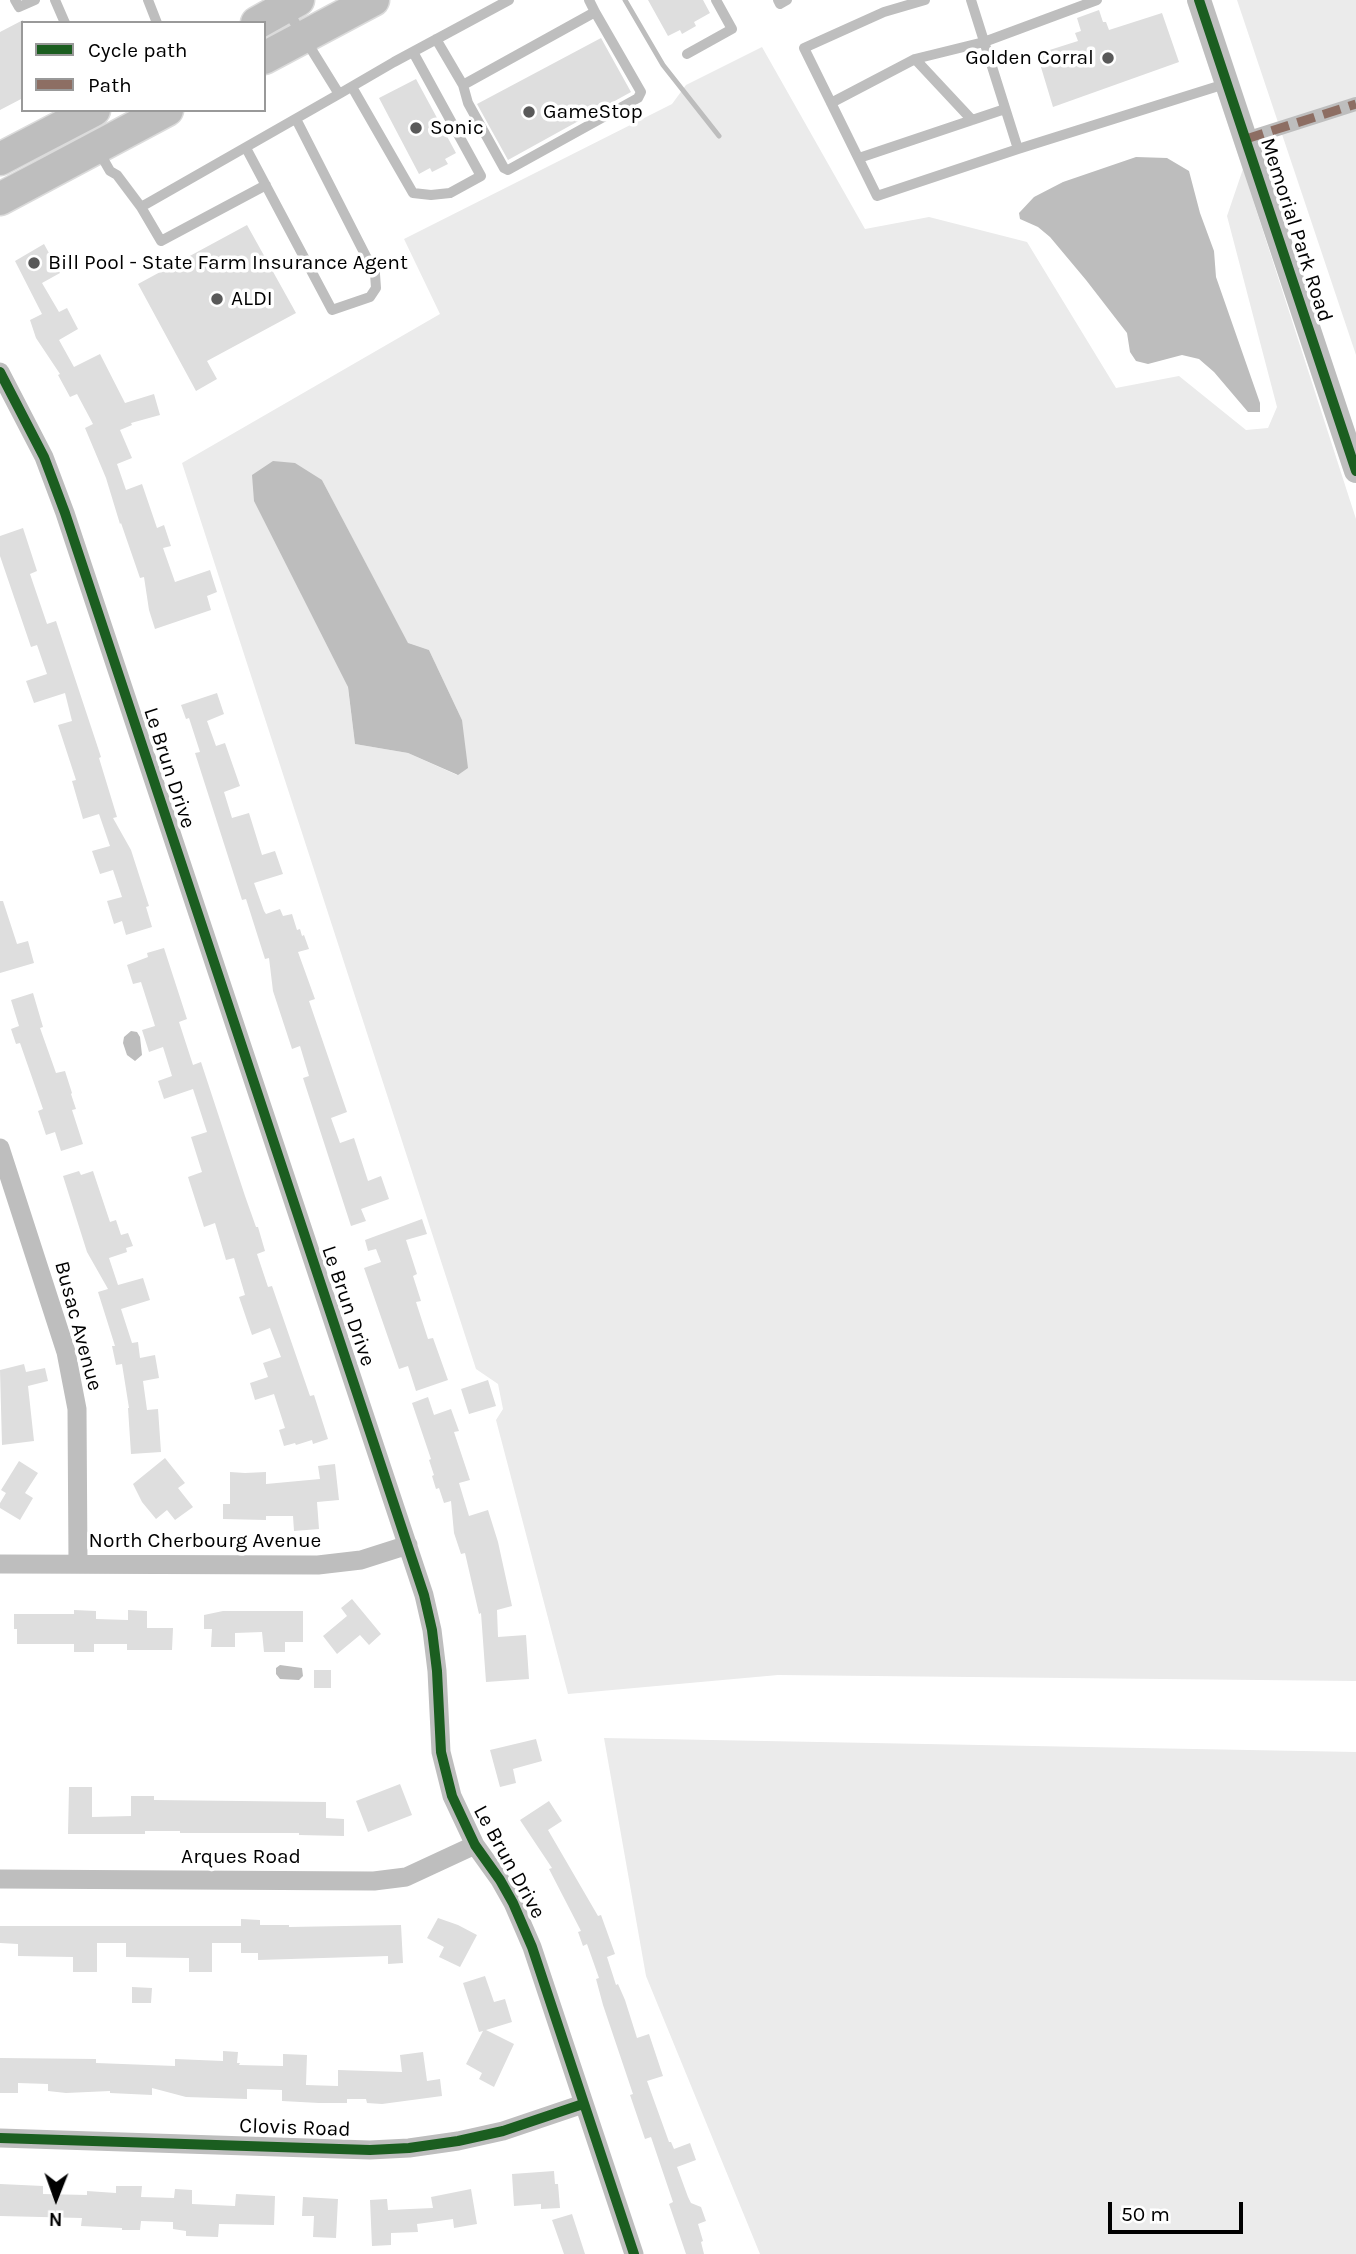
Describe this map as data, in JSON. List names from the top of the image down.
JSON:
{
  "streets": {
    "street": [
      "Memorial Park Road",
      "Le Brun Drive",
      "Busac Avenue",
      "North Cherbourg Avenue",
      "Arques Road",
      "Clovis Road"
    ]
  },
  "crossings": [
    ["Le Brun Drive", "North Cherbourg Avenue"],
    ["Le Brun Drive", "Arques Road"],
    ["Le Brun Drive", "Clovis Road"],
    ["Busac Avenue", "North Cherbourg Avenue"]
  ],
  "places": [
    "Golden Corral",
    "GameStop",
    "Sonic",
    "Bill Pool - State Farm Insurance Agent",
    "ALDI"
  ],
  "legend": ["Cycle path", "Path"],
  "scale_bar": "50 m",
  "north": "bottom"
}
